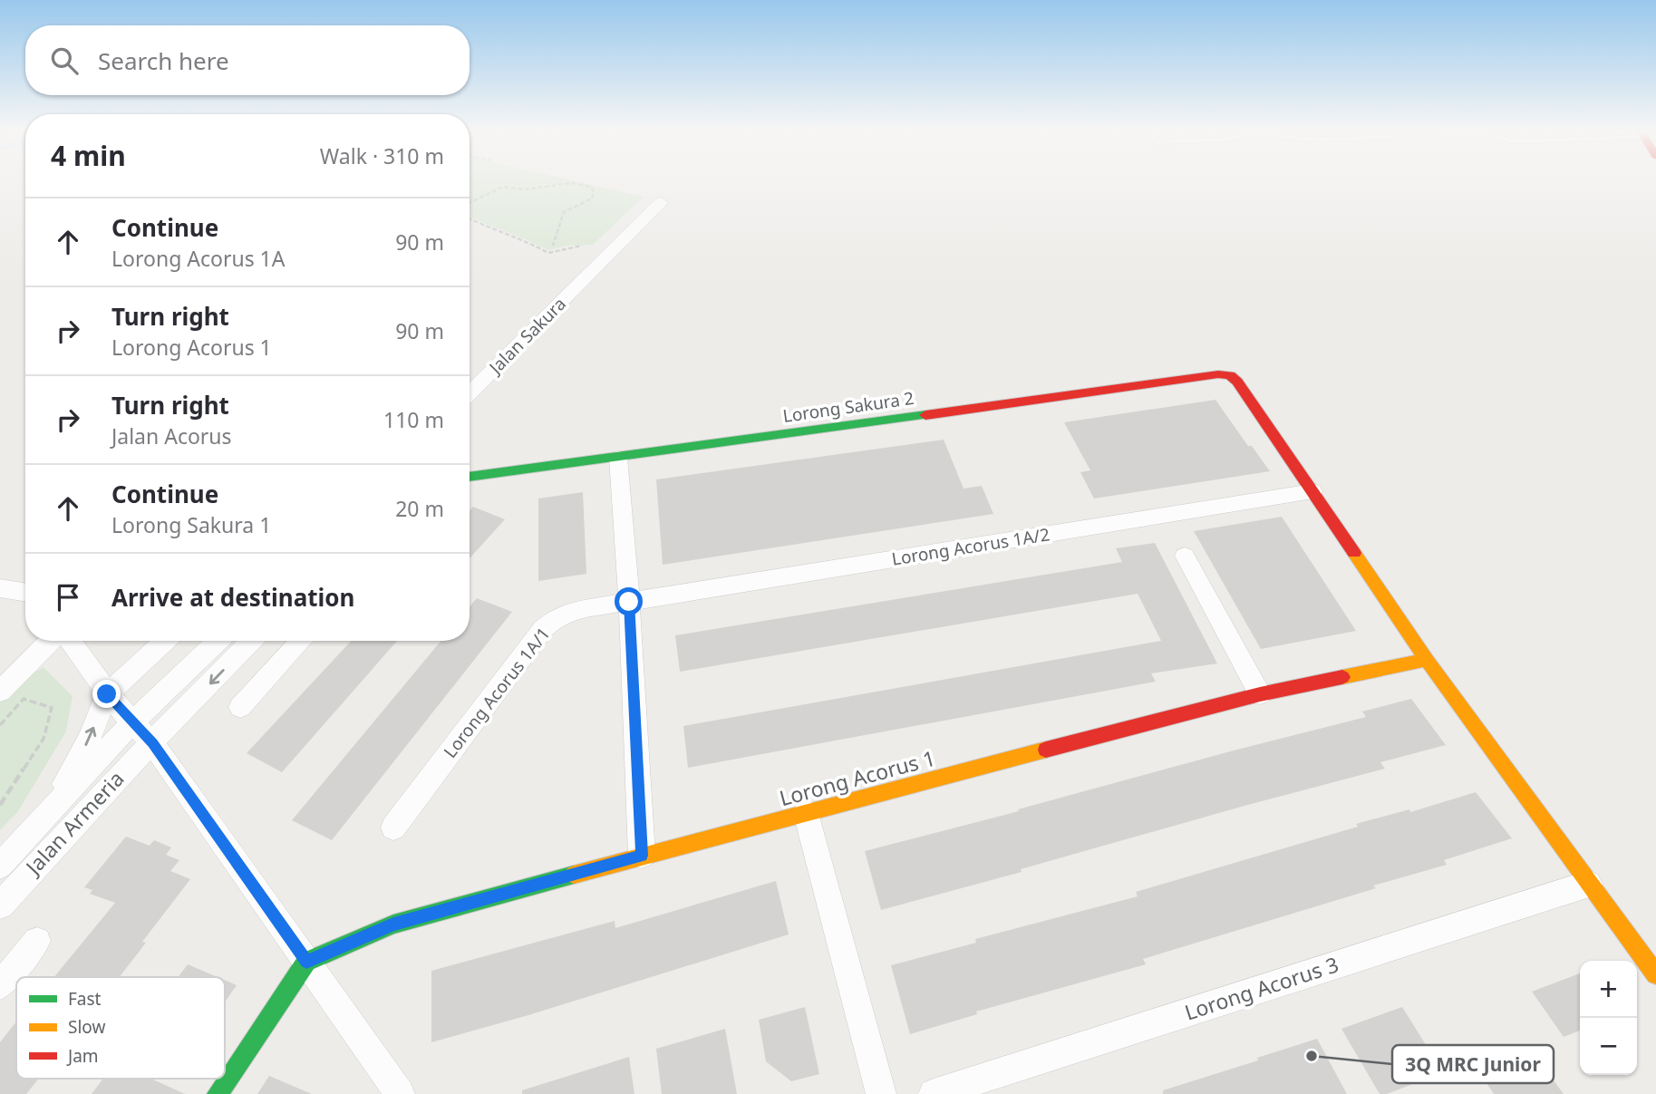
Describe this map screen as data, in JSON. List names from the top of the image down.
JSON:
{
  "streets": {
    "street": [
      "Jalan Sakura",
      "Lorong Sakura 2",
      "Lorong Acorus 1A/2",
      "Lorong Acorus 1A/1",
      "Lorong Acorus 1",
      "Jalan Armeria",
      "Lorong Acorus 3"
    ]
  },
  "crossings": [
    ["Lorong Sakura 2", "Lorong Acorus 1A/2"],
    ["Lorong Acorus 1A/2", "Lorong Acorus 1A/1"]
  ],
  "places": ["3Q MRC Junior"],
  "legend": ["Fast", "Slow", "Jam"],
  "page": {
    "search": "Search here",
    "heading": ["4 min", "Walk · 310 m"],
    "list": [
      ["Continue", "Lorong Acorus 1A", "90 m"],
      ["Turn right", "Lorong Acorus 1", "90 m"],
      ["Turn right", "Jalan Acorus", "110 m"],
      ["Continue", "Lorong Sakura 1", "20 m"],
      "Arrive at destination"
    ],
    "map_buttons": ["+", "−"]
  }
}
